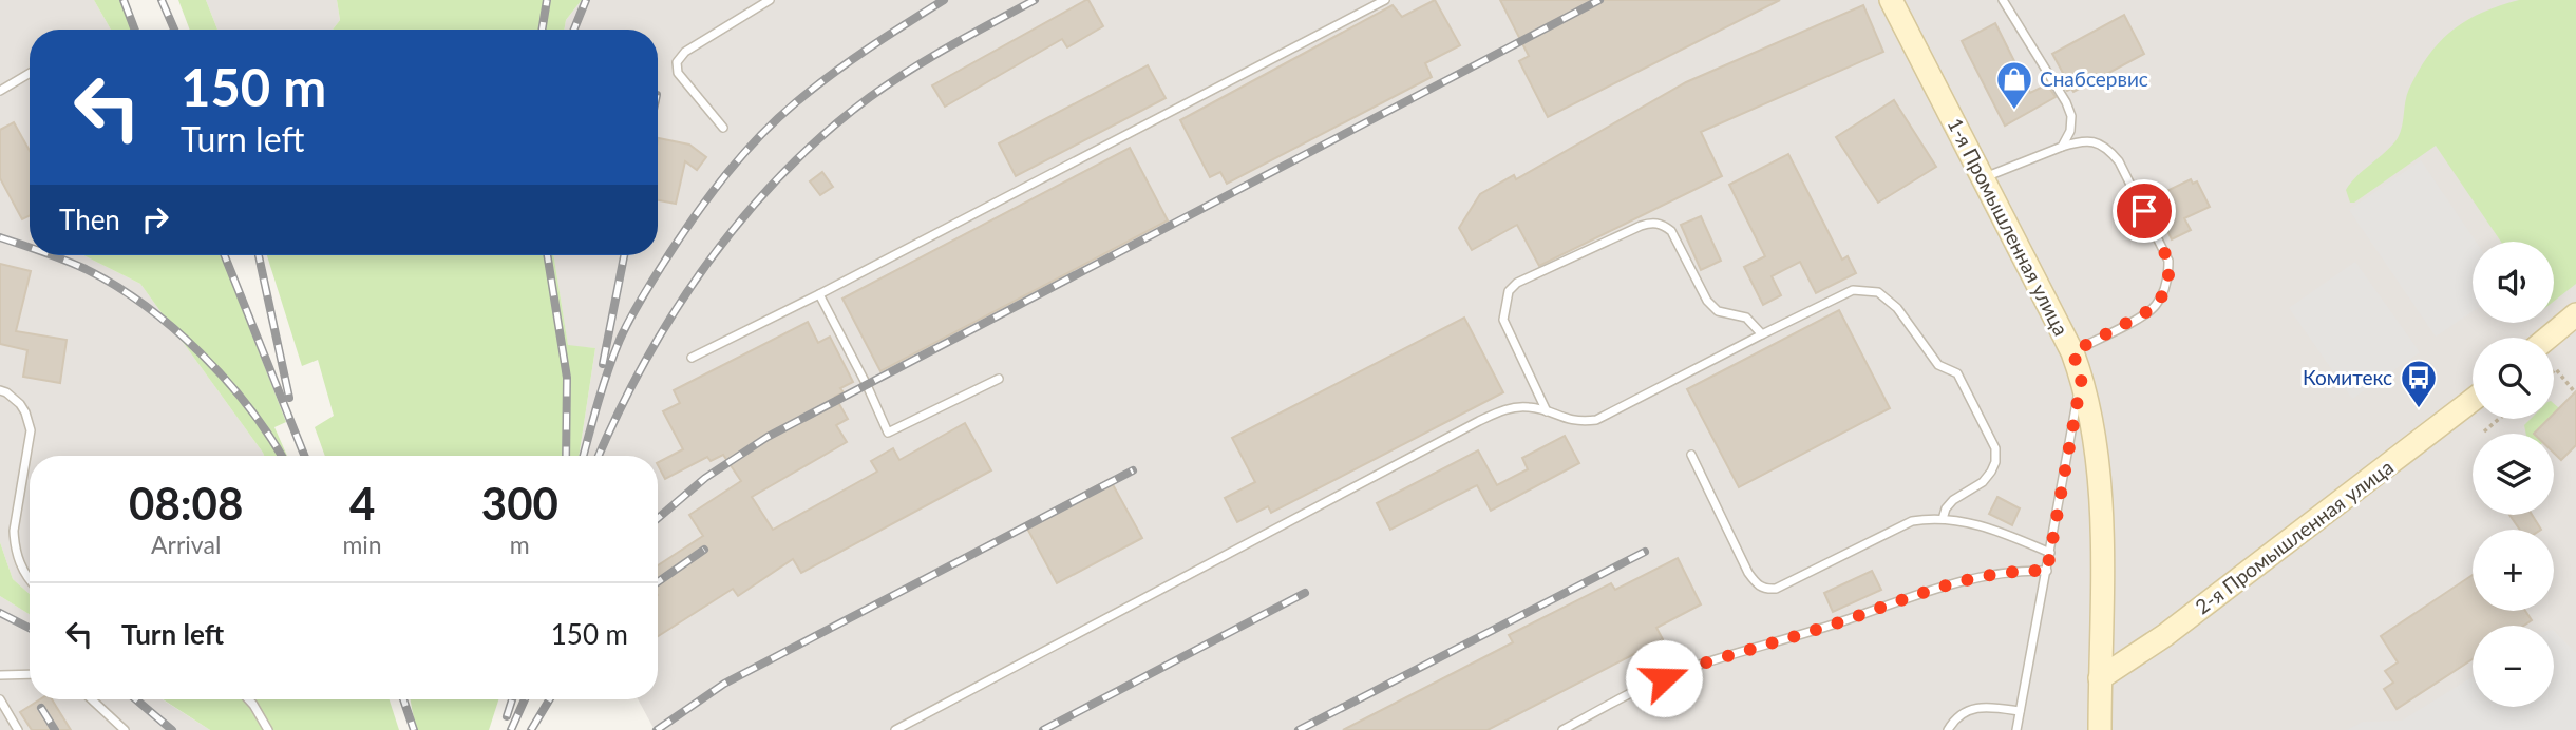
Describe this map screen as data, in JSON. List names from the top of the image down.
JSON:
{
  "streets": {
    "main road": ["1-я Промышленная улица", "2-я Промышленная улица"]
  },
  "crossings": [
    ["1-я Промышленная улица", "2-я Промышленная улица"]
  ],
  "places": {
    "shop": ["Снабсервис"],
    "bus stop": ["Комитекс"]
  },
  "page": {
    "turn": ["150 m", "Turn left"],
    "then": "Then",
    "map_buttons": ["+", "−"],
    "eta": [
      "08:08",
      "Arrival",
      "4",
      "min",
      "300",
      "m"
    ],
    "list": [
      {
        "name": "Turn left",
        "value": "150 m"
      }
    ]
  }
}
